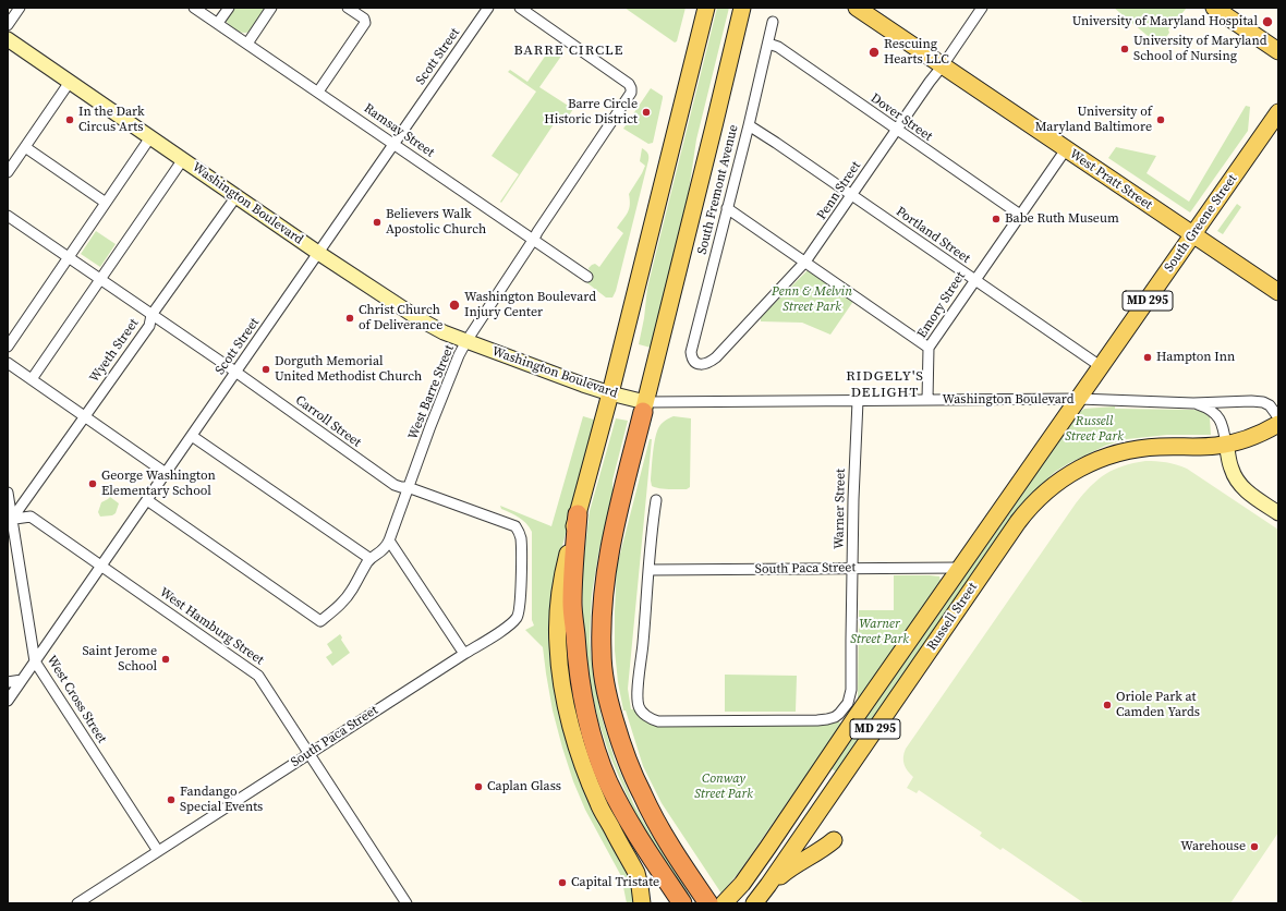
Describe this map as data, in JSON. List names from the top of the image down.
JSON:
{
  "streets": {
    "main road": [
      "West Pratt Street",
      "Washington Boulevard",
      "South Greene Street",
      "MD 295",
      "Russell Street"
    ],
    "street": [
      "Scott Street",
      "Dover Street",
      "Ramsay Street",
      "South Fremont Avenue",
      "Penn Street",
      "Portland Street",
      "Emory Street",
      "Wyeth Street",
      "West Barre Street",
      "Carroll Street",
      "Warner Street",
      "South Paca Street",
      "West Hamburg Street",
      "West Cross Street"
    ]
  },
  "crossings": [
    ["Scott Street", "Ramsay Street"],
    ["Scott Street", "Washington Boulevard"],
    ["Scott Street", "Carroll Street"],
    ["Scott Street", "West Hamburg Street"],
    ["Scott Street", "West Cross Street"],
    ["Dover Street", "South Fremont Avenue"],
    ["Dover Street", "Penn Street"],
    ["Dover Street", "Emory Street"],
    ["Ramsay Street", "West Barre Street"],
    ["West Pratt Street", "Penn Street"],
    ["West Pratt Street", "South Greene Street"],
    ["West Pratt Street", "Emory Street"],
    ["South Fremont Avenue", "Penn Street"],
    ["South Fremont Avenue", "Portland Street"],
    ["Penn Street", "Portland Street"],
    ["Washington Boulevard", "South Greene Street"],
    ["Washington Boulevard", "MD 295"],
    ["Washington Boulevard", "Emory Street"],
    ["Washington Boulevard", "Wyeth Street"],
    ["Washington Boulevard", "West Barre Street"],
    ["Washington Boulevard", "Warner Street"],
    ["Washington Boulevard", "Russell Street"],
    ["South Greene Street", "Portland Street"],
    ["South Greene Street", "Russell Street"],
    ["Portland Street", "Emory Street"],
    ["MD 295", "Russell Street"],
    ["Wyeth Street", "Carroll Street"],
    ["Wyeth Street", "West Hamburg Street"],
    ["Wyeth Street", "West Cross Street"],
    ["West Barre Street", "Carroll Street"],
    ["Carroll Street", "South Paca Street"],
    ["Warner Street", "South Paca Street"],
    ["South Paca Street", "Russell Street"],
    ["South Paca Street", "West Hamburg Street"],
    ["South Paca Street", "West Cross Street"],
    ["West Hamburg Street", "West Cross Street"]
  ],
  "districts": ["BARRE CIRCLE", "RIDGELY'S DELIGHT"],
  "parks": [
    "Penn & Melvin Street Park",
    "Russell Street Park",
    "Warner Street Park",
    "Conway Street Park"
  ],
  "places": [
    "University of Maryland Hospital",
    "University of Maryland School of Nursing",
    "Rescuing Hearts LLC",
    "Barre Circle Historic District",
    "In the Dark Circus Arts",
    "University of Maryland Baltimore",
    "Babe Ruth Museum",
    "Believers Walk Apostolic Church",
    "Washington Boulevard Injury Center",
    "Christ Church of Deliverance",
    "Hampton Inn",
    "Dorguth Memorial United Methodist Church",
    "George Washington Elementary School",
    "Saint Jerome School",
    "Oriole Park at Camden Yards",
    "Caplan Glass",
    "Fandango Special Events",
    "Warehouse",
    "Capital Tristate"
  ]
}
